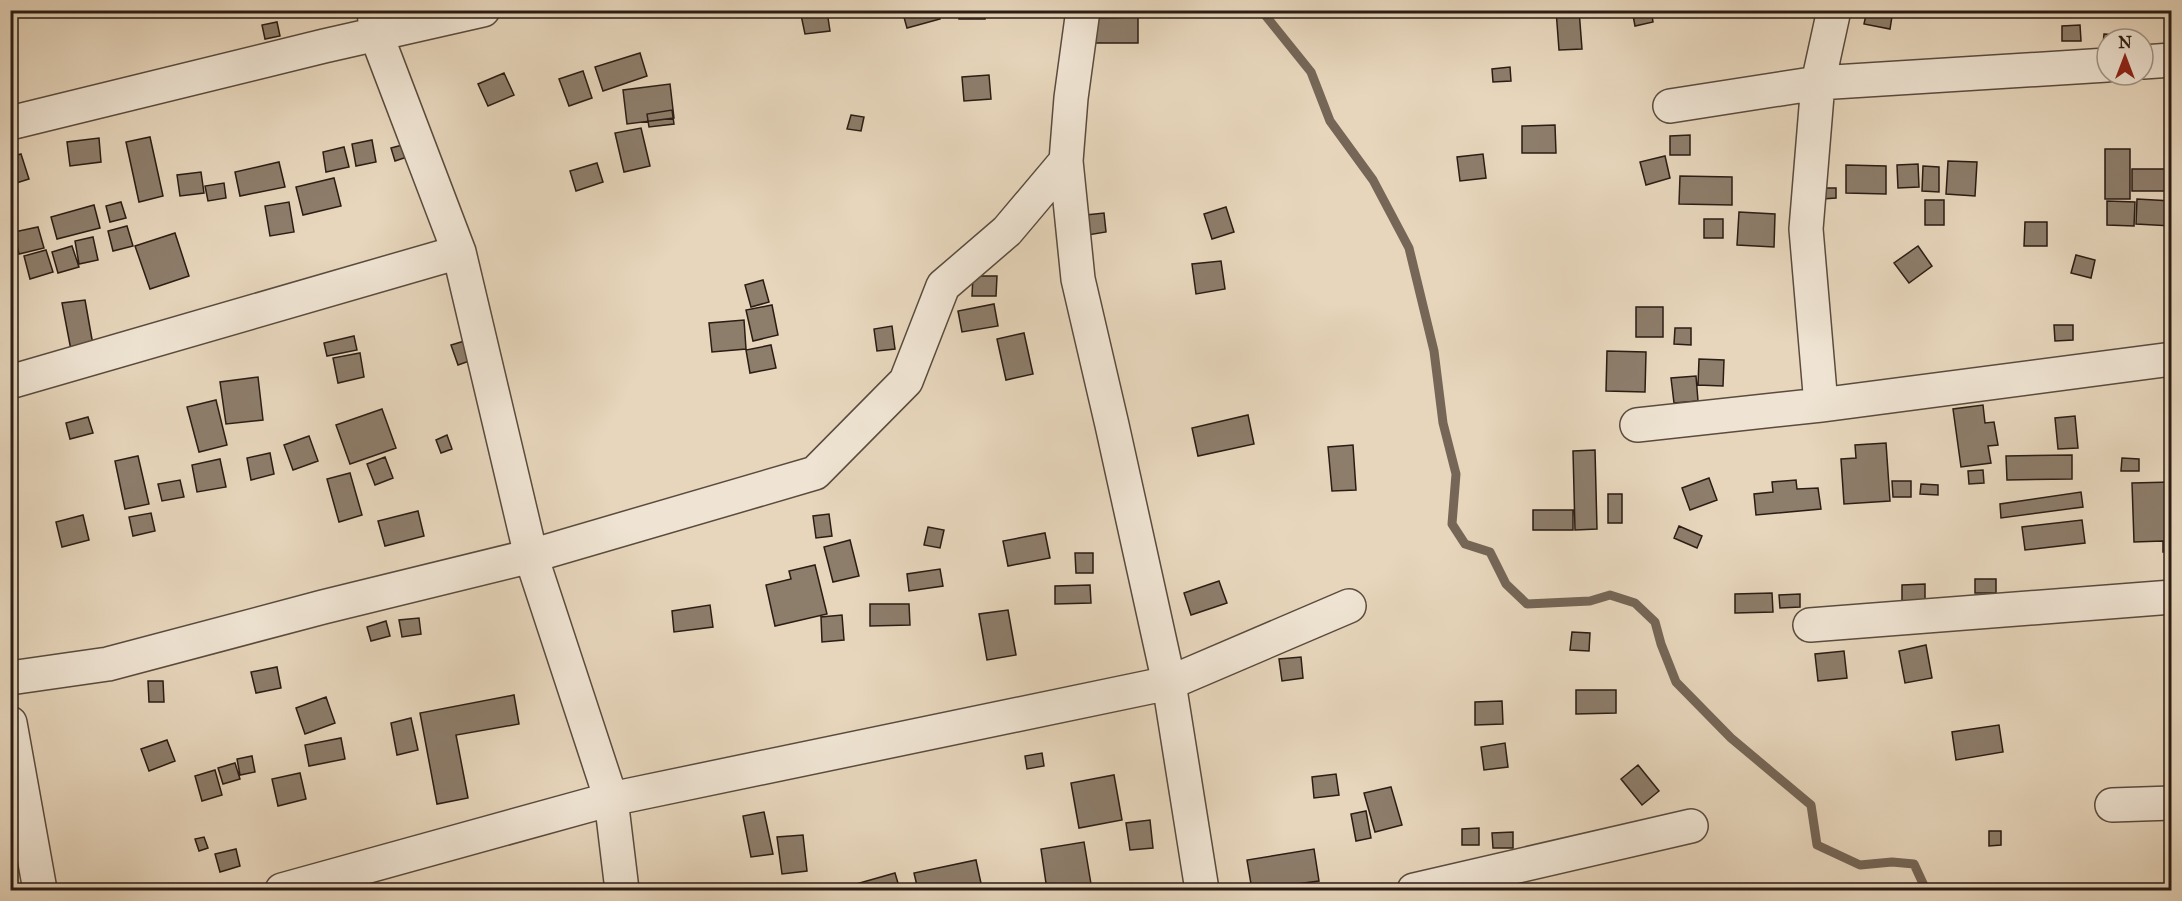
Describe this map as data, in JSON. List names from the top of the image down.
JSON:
{
  "north": "top"
}
